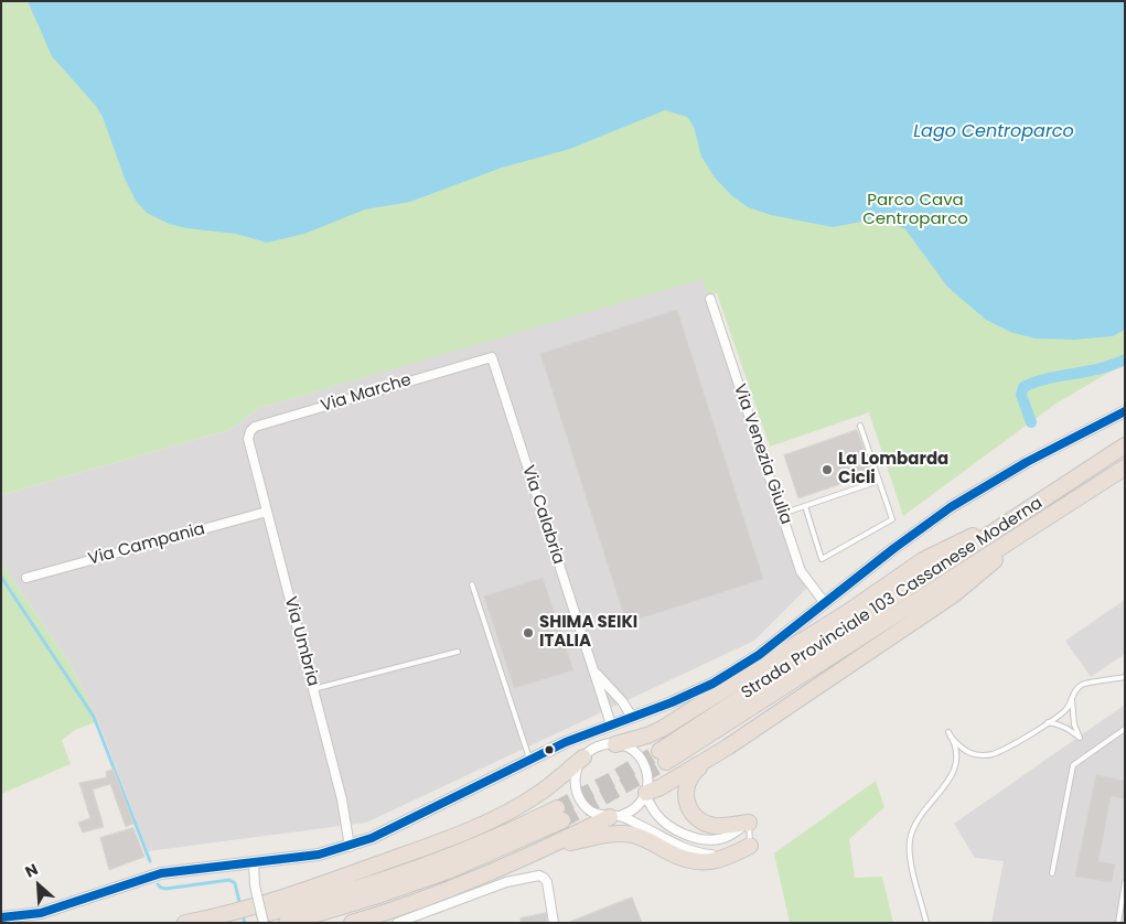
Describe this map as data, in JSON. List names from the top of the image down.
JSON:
{
  "streets": {
    "highway": ["Strada Provinciale 103 Cassanese Moderna"],
    "street": [
      "Via Marche",
      "Via Venezia Giulia",
      "Via Calabria",
      "Via Campania",
      "Via Umbria"
    ]
  },
  "crossings": [
    ["Via Marche", "Via Calabria"],
    ["Via Marche", "Via Umbria"],
    ["Via Campania", "Via Umbria"]
  ],
  "water": ["Lago Centroparco"],
  "parks": ["Parco Cava Centroparco"],
  "places": ["La Lombarda Cicli", "SHIMA SEIKI ITALIA"],
  "north": "top left"
}
